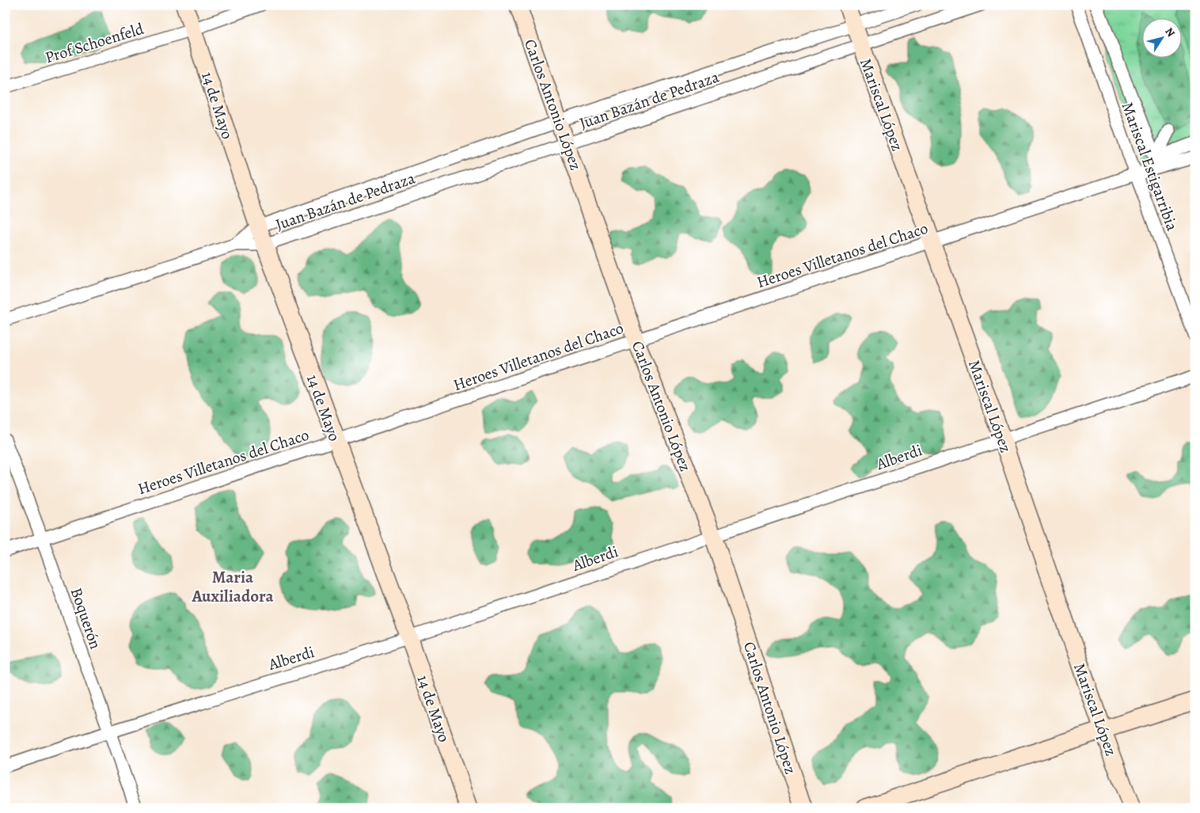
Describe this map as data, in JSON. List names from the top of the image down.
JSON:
{
  "streets": {
    "main road": ["Carlos Antonio López", "Mariscal López", "14 de Mayo"],
    "street": [
      "Prof Schoenfeld",
      "Juan Bazán de Pedraza",
      "Mariscal Estigarribia",
      "Heroes Villetanos del Chaco",
      "Alberdi",
      "Boquerón"
    ]
  },
  "crossings": [
    ["Prof Schoenfeld", "14 de Mayo"],
    ["Juan Bazán de Pedraza", "Carlos Antonio López"],
    ["Juan Bazán de Pedraza", "Mariscal López"],
    ["Juan Bazán de Pedraza", "14 de Mayo"],
    ["Carlos Antonio López", "Heroes Villetanos del Chaco"],
    ["Carlos Antonio López", "Alberdi"],
    ["Mariscal López", "Heroes Villetanos del Chaco"],
    ["Mariscal López", "Alberdi"],
    ["14 de Mayo", "Heroes Villetanos del Chaco"],
    ["14 de Mayo", "Alberdi"],
    ["Mariscal Estigarribia", "Heroes Villetanos del Chaco"],
    ["Heroes Villetanos del Chaco", "Boquerón"],
    ["Alberdi", "Boquerón"]
  ],
  "districts": ["Maria Auxiliadora"],
  "north": "top right"
}
